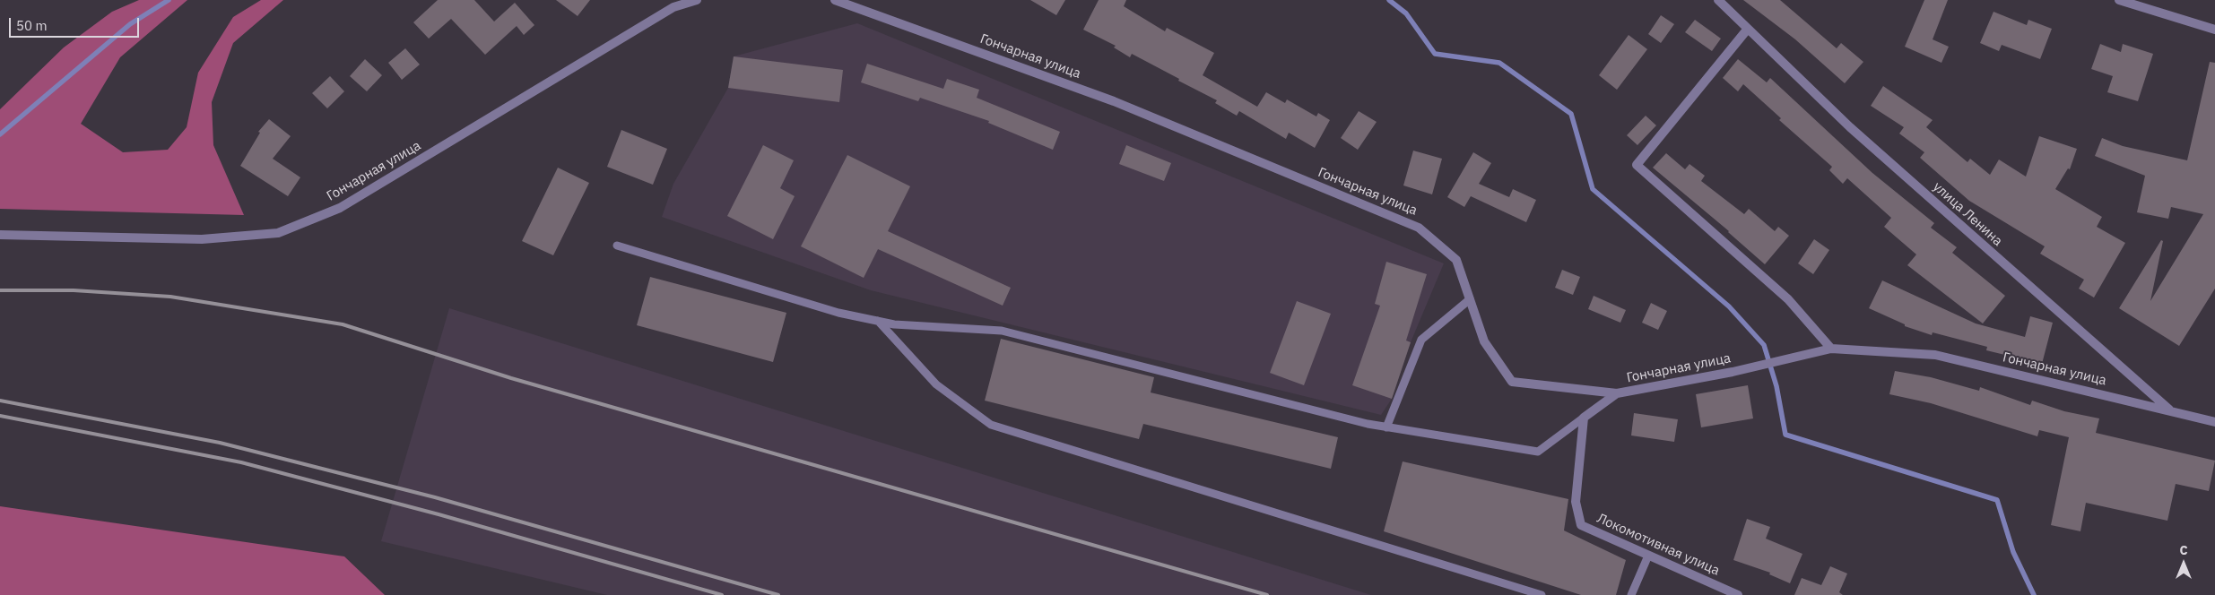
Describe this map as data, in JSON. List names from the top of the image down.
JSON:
{
  "streets": {
    "street": ["Гончарная улица", "улица Ленина", "Локомотивная улица"]
  },
  "crossings": [
    ["Гончарная улица", "улица Ленина"]
  ],
  "scale_bar": "50 m",
  "north": "top"
}
